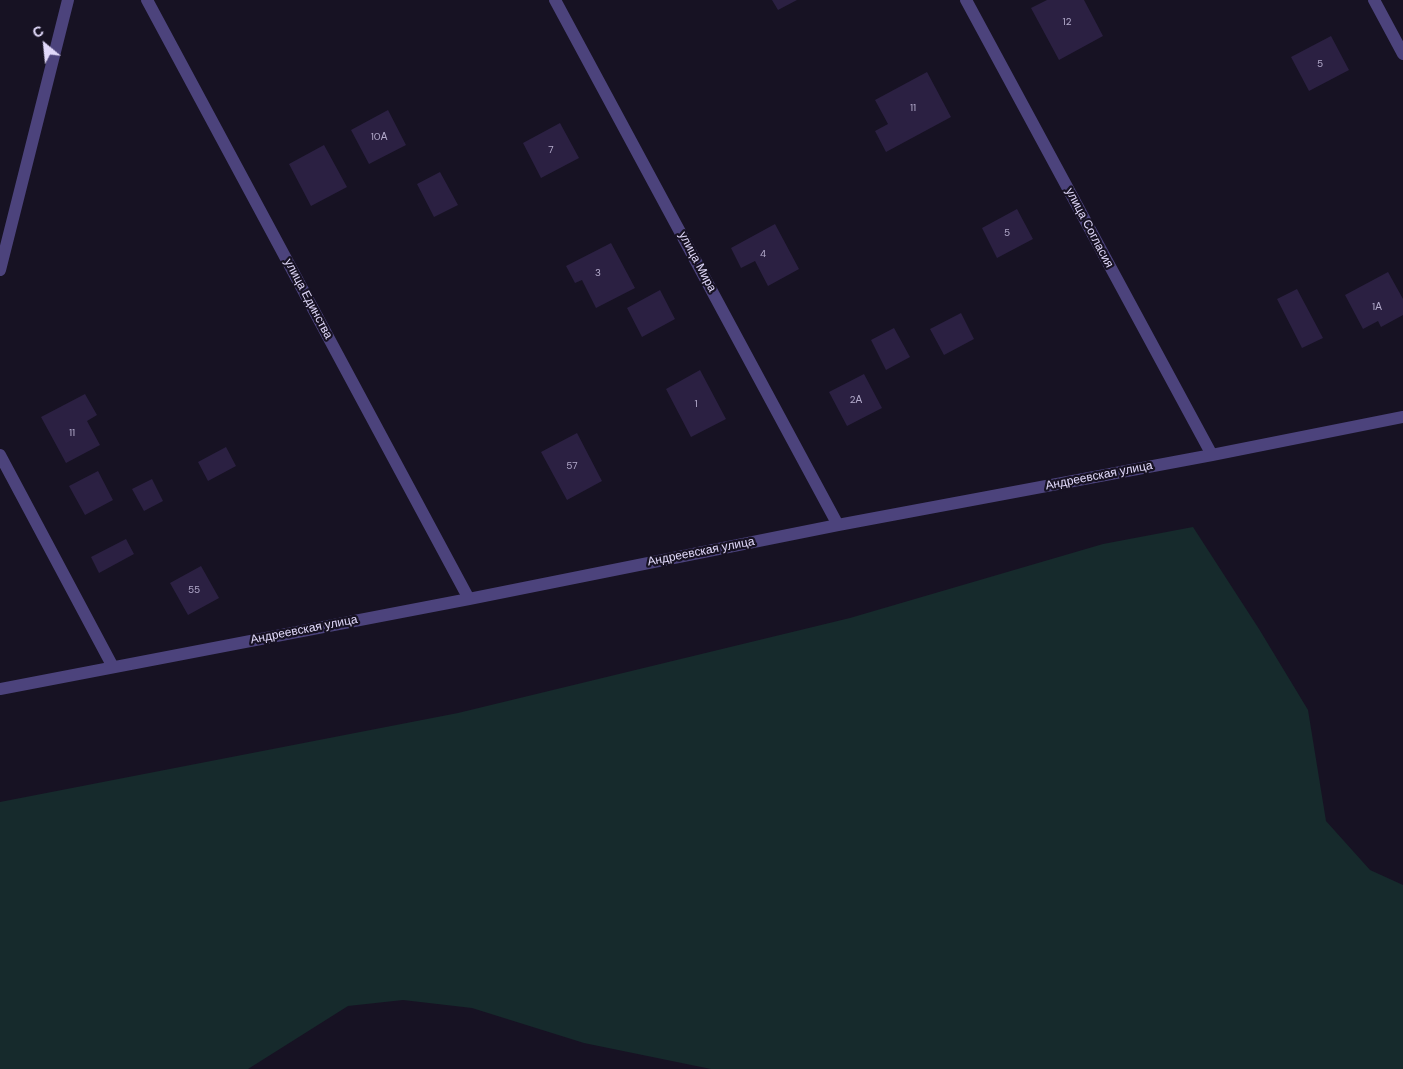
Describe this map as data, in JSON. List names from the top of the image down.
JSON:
{
  "streets": {
    "street": [
      "улица Согласия",
      "улица Мира",
      "улица Единства",
      "Андреевская улица"
    ]
  },
  "crossings": [
    ["улица Согласия", "Андреевская улица"],
    ["улица Мира", "Андреевская улица"],
    ["улица Единства", "Андреевская улица"]
  ],
  "house_numbers": [
    "12",
    "5",
    "11",
    "10А",
    "7",
    "5",
    "4",
    "3",
    "1А",
    "2А",
    "1",
    "11",
    "57",
    "55"
  ],
  "north": "top left"
}
